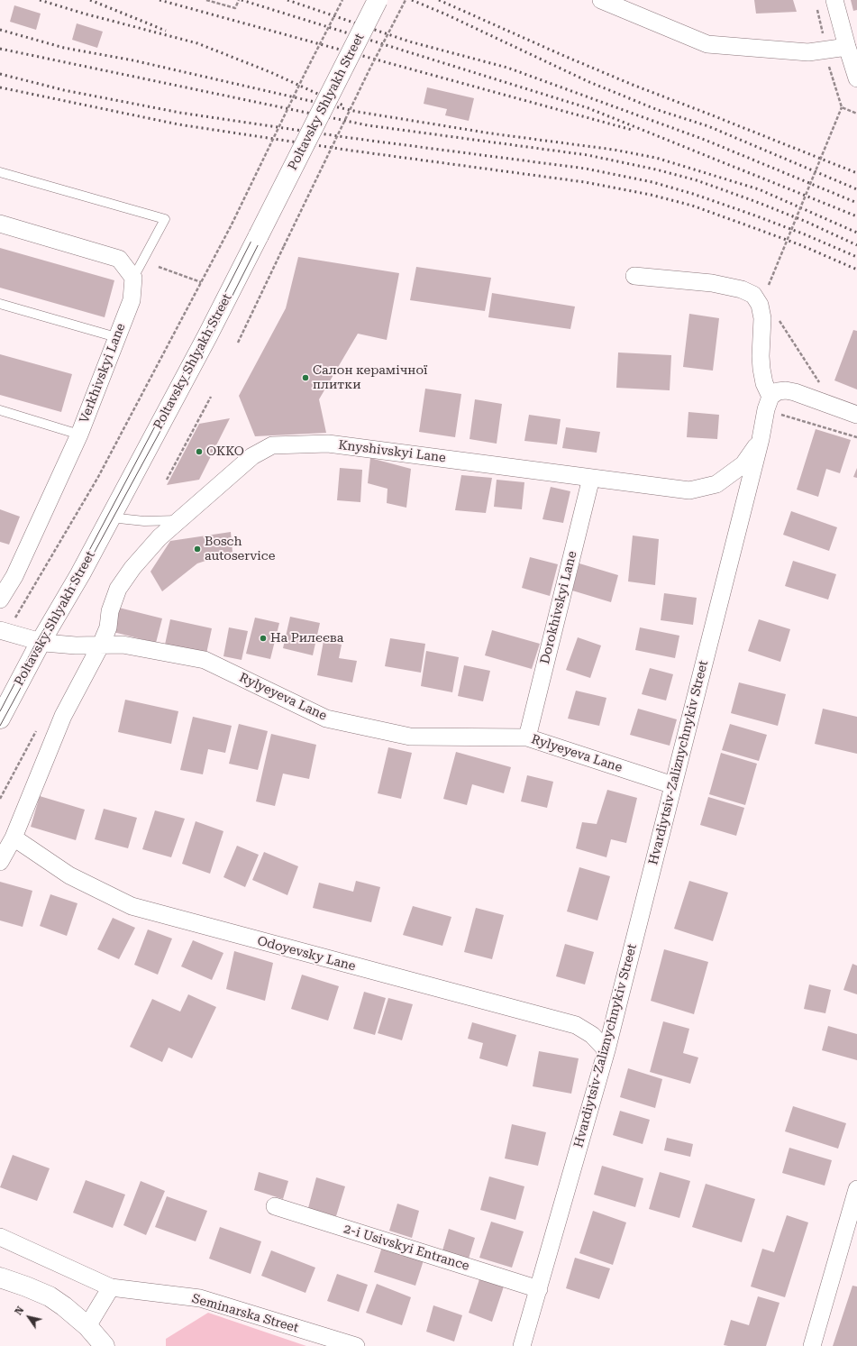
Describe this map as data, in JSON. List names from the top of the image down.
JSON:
{
  "streets": {
    "main road": ["Poltavsky Shlyakh Street"],
    "street": [
      "Verkhivskyi Lane",
      "Knyshivskyi Lane",
      "Dorokhivskyi Lane",
      "Rylyeyeva Lane",
      "Hvardiytsiv-Zaliznychnykiv Street",
      "Odoyevsky Lane",
      "2-i Usivskyi Entrance",
      "Seminarska Street"
    ]
  },
  "crossings": [
    ["Poltavsky Shlyakh Street", "Rylyeyeva Lane"],
    ["Knyshivskyi Lane", "Dorokhivskyi Lane"],
    ["Knyshivskyi Lane", "Rylyeyeva Lane"],
    ["Knyshivskyi Lane", "Hvardiytsiv-Zaliznychnykiv Street"],
    ["Knyshivskyi Lane", "Odoyevsky Lane"],
    ["Dorokhivskyi Lane", "Rylyeyeva Lane"],
    ["Rylyeyeva Lane", "Hvardiytsiv-Zaliznychnykiv Street"],
    ["Hvardiytsiv-Zaliznychnykiv Street", "Odoyevsky Lane"],
    ["Hvardiytsiv-Zaliznychnykiv Street", "2-i Usivskyi Entrance"]
  ],
  "places": [
    "Салон керамічної плитки",
    "OKKO",
    "Bosch autoservice",
    "На Рилєєва"
  ],
  "north": "top left"
}
